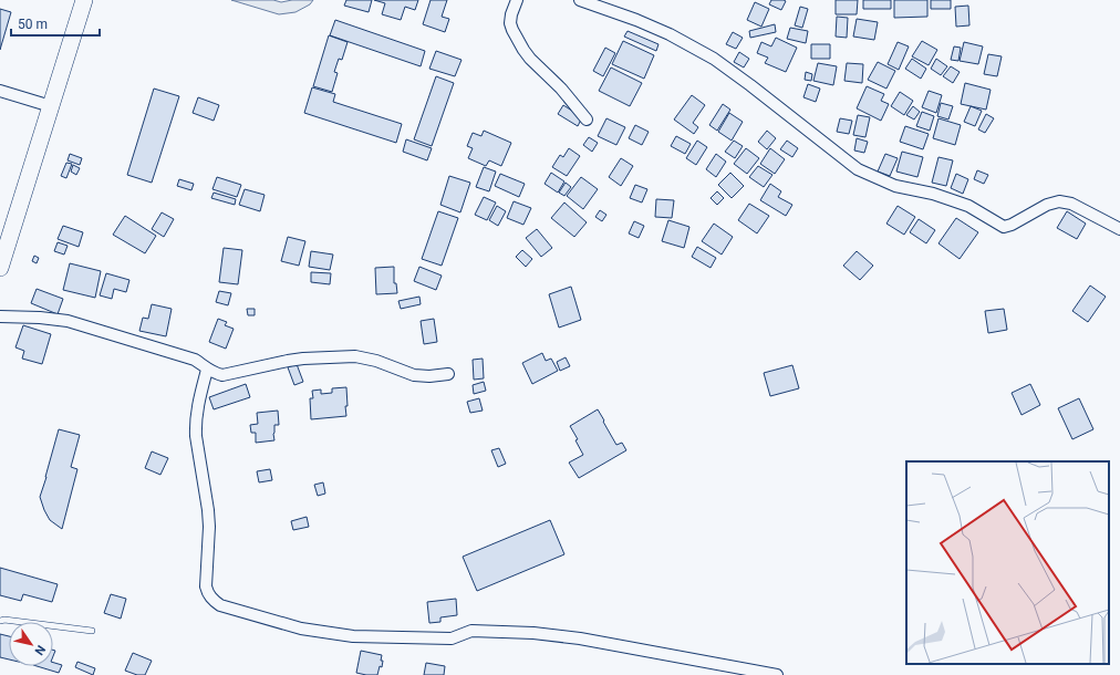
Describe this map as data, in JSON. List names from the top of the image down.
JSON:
{
  "scale_bar": "50 m",
  "north": "bottom right"
}
